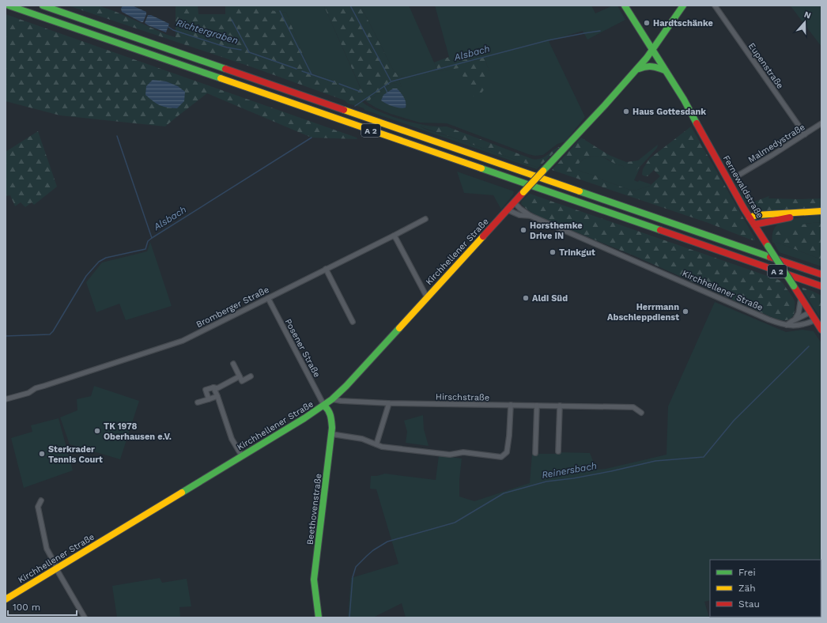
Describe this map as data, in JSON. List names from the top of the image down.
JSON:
{
  "streets": {
    "main road": [
      "A 2",
      "Fernewaldstraße",
      "Kirchhellener Straße",
      "Beethovenstraße"
    ],
    "street": [
      "Eupenstraße",
      "Malmedystraße",
      "Bromberger Straße",
      "Posener Straße",
      "Hirschstraße"
    ]
  },
  "crossings": [
    ["Eupenstraße", "Malmedystraße"],
    ["Fernewaldstraße", "Kirchhellener Straße"],
    ["Kirchhellener Straße", "Posener Straße"],
    ["Kirchhellener Straße", "Hirschstraße"],
    ["Kirchhellener Straße", "Beethovenstraße"],
    ["Bromberger Straße", "Posener Straße"],
    ["Posener Straße", "Beethovenstraße"]
  ],
  "water": ["Richtergraben", "Alsbach", "Reinersbach"],
  "places": [
    "Hardtschänke",
    "Haus Gottesdank",
    "Horsthemke Drive IN",
    "Trinkgut",
    "Aldi Süd",
    "Herrmann Abschleppdienst",
    "TK 1978 Oberhausen e.V.",
    "Sterkrader Tennis Court"
  ],
  "legend": ["Frei", "Zäh", "Stau"],
  "scale_bar": "100 m",
  "north": "top"
}
